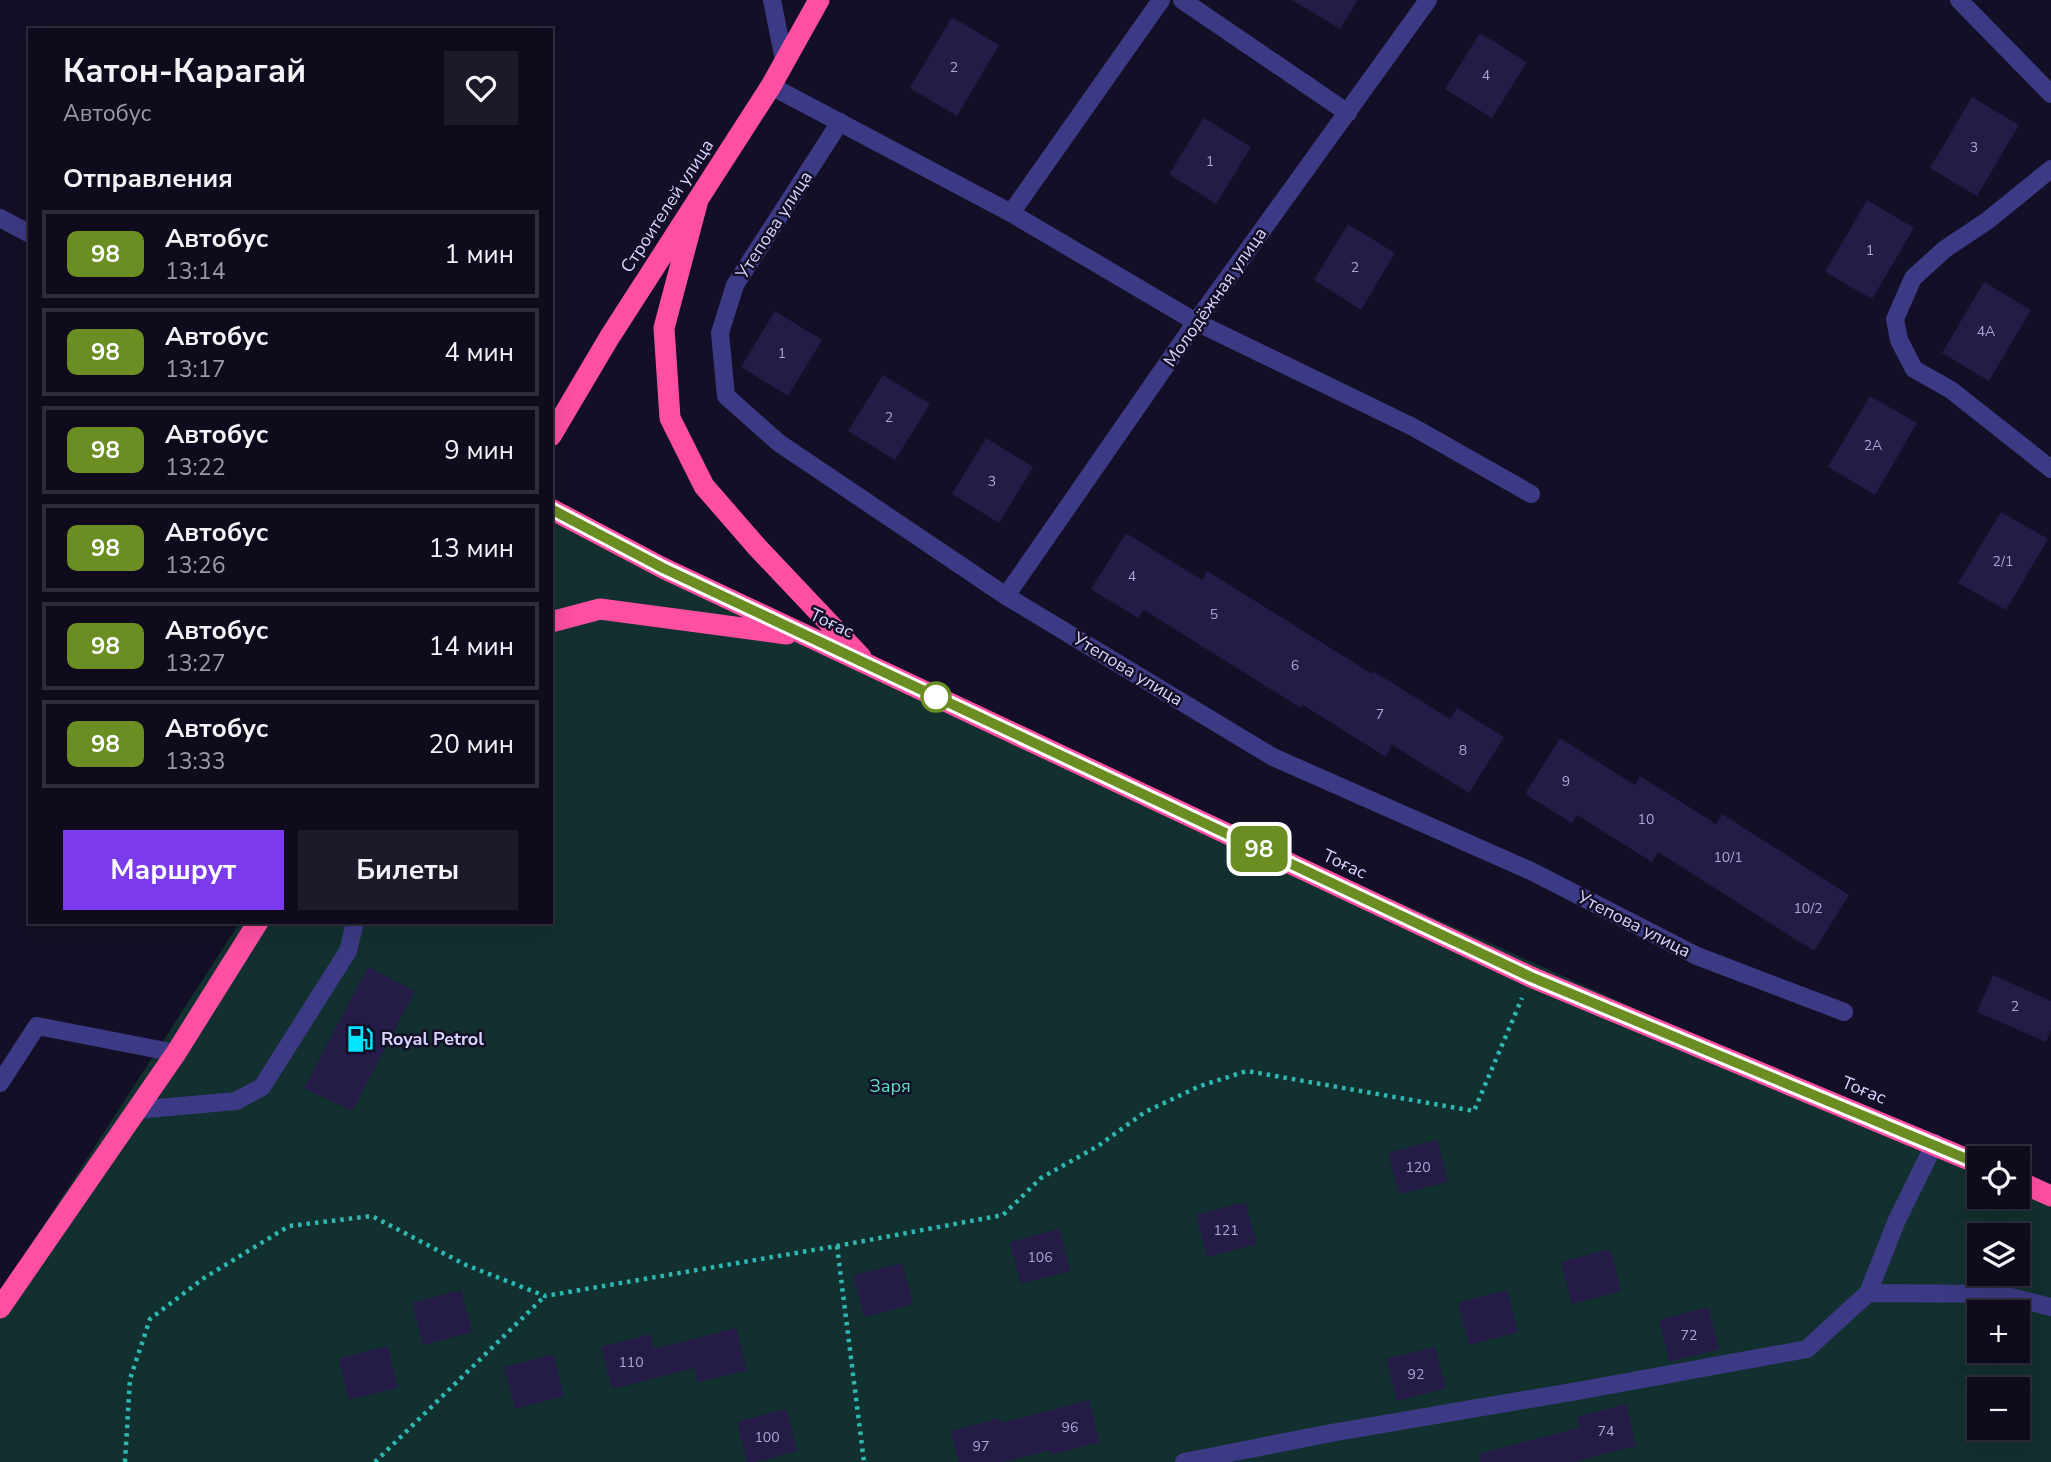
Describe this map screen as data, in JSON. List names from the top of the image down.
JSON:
{
  "streets": {
    "highway": ["Строителей улица", "Тоғас"],
    "street": ["Утепова улица", "Молодёжная улица"]
  },
  "crossings": [
    ["Утепова улица", "Молодёжная улица"]
  ],
  "parks": ["Заря"],
  "places": {
    "fuel station": ["Royal Petrol"]
  },
  "lines": ["bus line 98"],
  "house_numbers": [
    "2",
    "4",
    "3",
    "1",
    "1",
    "2",
    "4А",
    "1",
    "2",
    "2А",
    "3",
    "2/1",
    "4",
    "5",
    "6",
    "7",
    "8",
    "9",
    "10",
    "10/1",
    "10/2",
    "2",
    "120",
    "121",
    "106",
    "72",
    "110",
    "92",
    "96",
    "74",
    "100",
    "97"
  ],
  "page": {
    "on_map": "98",
    "heading": [
      ["Катон-Карагай", "Автобус"],
      "Отправления"
    ],
    "list": [
      {
        "mark": "98",
        "name": "Автобус",
        "note": "13:14",
        "value": "1 мин"
      },
      {
        "mark": "98",
        "name": "Автобус",
        "note": "13:17",
        "value": "4 мин"
      },
      {
        "mark": "98",
        "name": "Автобус",
        "note": "13:22",
        "value": "9 мин"
      },
      {
        "mark": "98",
        "name": "Автобус",
        "note": "13:26",
        "value": "13 мин"
      },
      {
        "mark": "98",
        "name": "Автобус",
        "note": "13:27",
        "value": "14 мин"
      },
      {
        "mark": "98",
        "name": "Автобус",
        "note": "13:33",
        "value": "20 мин"
      }
    ],
    "buttons": ["Маршрут", "Билеты"],
    "map_buttons": ["+", "−"]
  }
}
